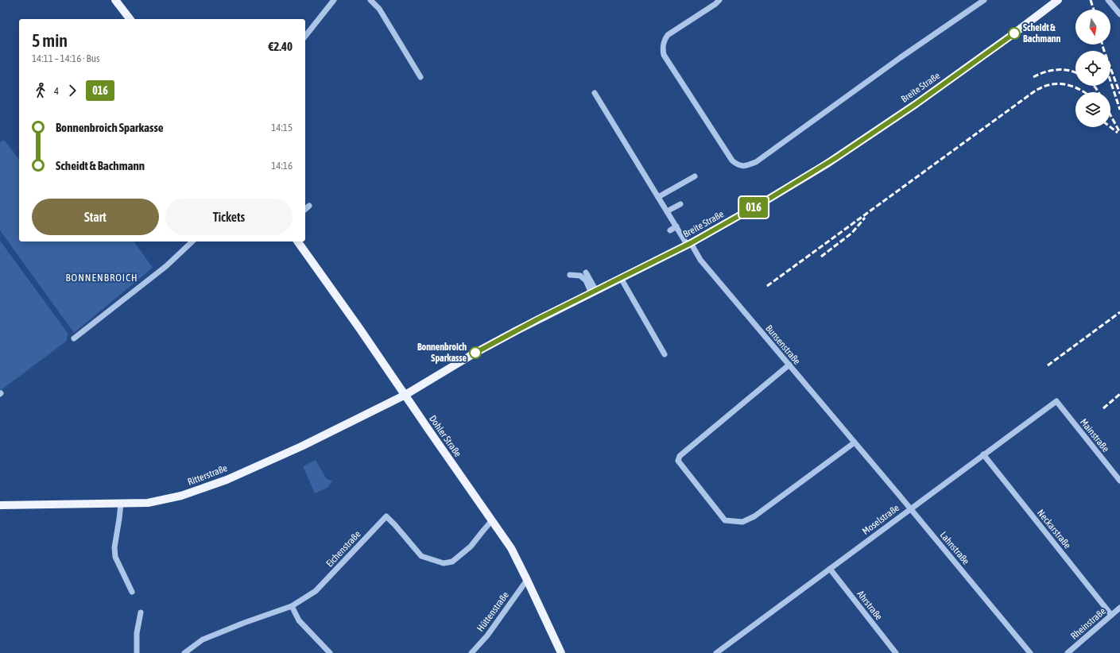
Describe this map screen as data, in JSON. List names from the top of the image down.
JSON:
{
  "streets": {
    "main road": ["Breite Straße", "Dohler Straße", "Ritterstraße"],
    "street": [
      "Bunsenstraße",
      "Mainstraße",
      "Moselstraße",
      "Neckarstraße",
      "Lahnstraße",
      "Eichenstraße",
      "Ahrstraße",
      "Hüttenstraße",
      "Rheinstraße"
    ]
  },
  "crossings": [
    ["Breite Straße", "Bunsenstraße"],
    ["Breite Straße", "Dohler Straße"],
    ["Breite Straße", "Ritterstraße"],
    ["Bunsenstraße", "Lahnstraße"],
    ["Mainstraße", "Moselstraße"],
    ["Dohler Straße", "Ritterstraße"],
    ["Dohler Straße", "Eichenstraße"],
    ["Dohler Straße", "Hüttenstraße"],
    ["Moselstraße", "Neckarstraße"],
    ["Moselstraße", "Lahnstraße"],
    ["Moselstraße", "Ahrstraße"],
    ["Neckarstraße", "Rheinstraße"]
  ],
  "districts": ["BONNENBROICH"],
  "places": ["Scheidt & Bachmann", "Bonnenbroich Sparkasse"],
  "lines": ["bus line 016"],
  "north": "bottom",
  "page": {
    "on_map": "016",
    "heading": ["5 min", "14:11 – 14:16 · Bus", "€2.40"],
    "legs": ["4", "016"],
    "list": [
      {
        "name": "Bonnenbroich Sparkasse",
        "value": "14:15"
      },
      {
        "name": "Scheidt & Bachmann",
        "value": "14:16"
      }
    ],
    "buttons": ["Start", "Tickets"]
  }
}
